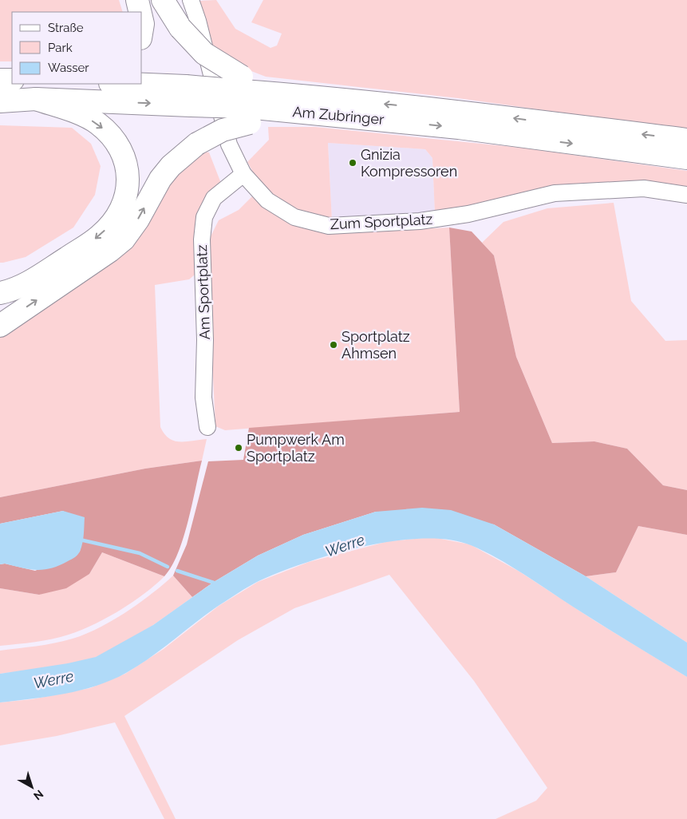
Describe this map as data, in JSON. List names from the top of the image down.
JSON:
{
  "streets": {
    "highway": ["Am Zubringer"],
    "street": ["Zum Sportplatz", "Am Sportplatz"]
  },
  "crossings": [
    ["Zum Sportplatz", "Am Sportplatz"]
  ],
  "water": ["Werre"],
  "places": ["Gnizia Kompressoren", "Sportplatz Ahmsen", "Pumpwerk Am Sportplatz"],
  "legend": ["Straße", "Park", "Wasser"],
  "north": "bottom right"
}
